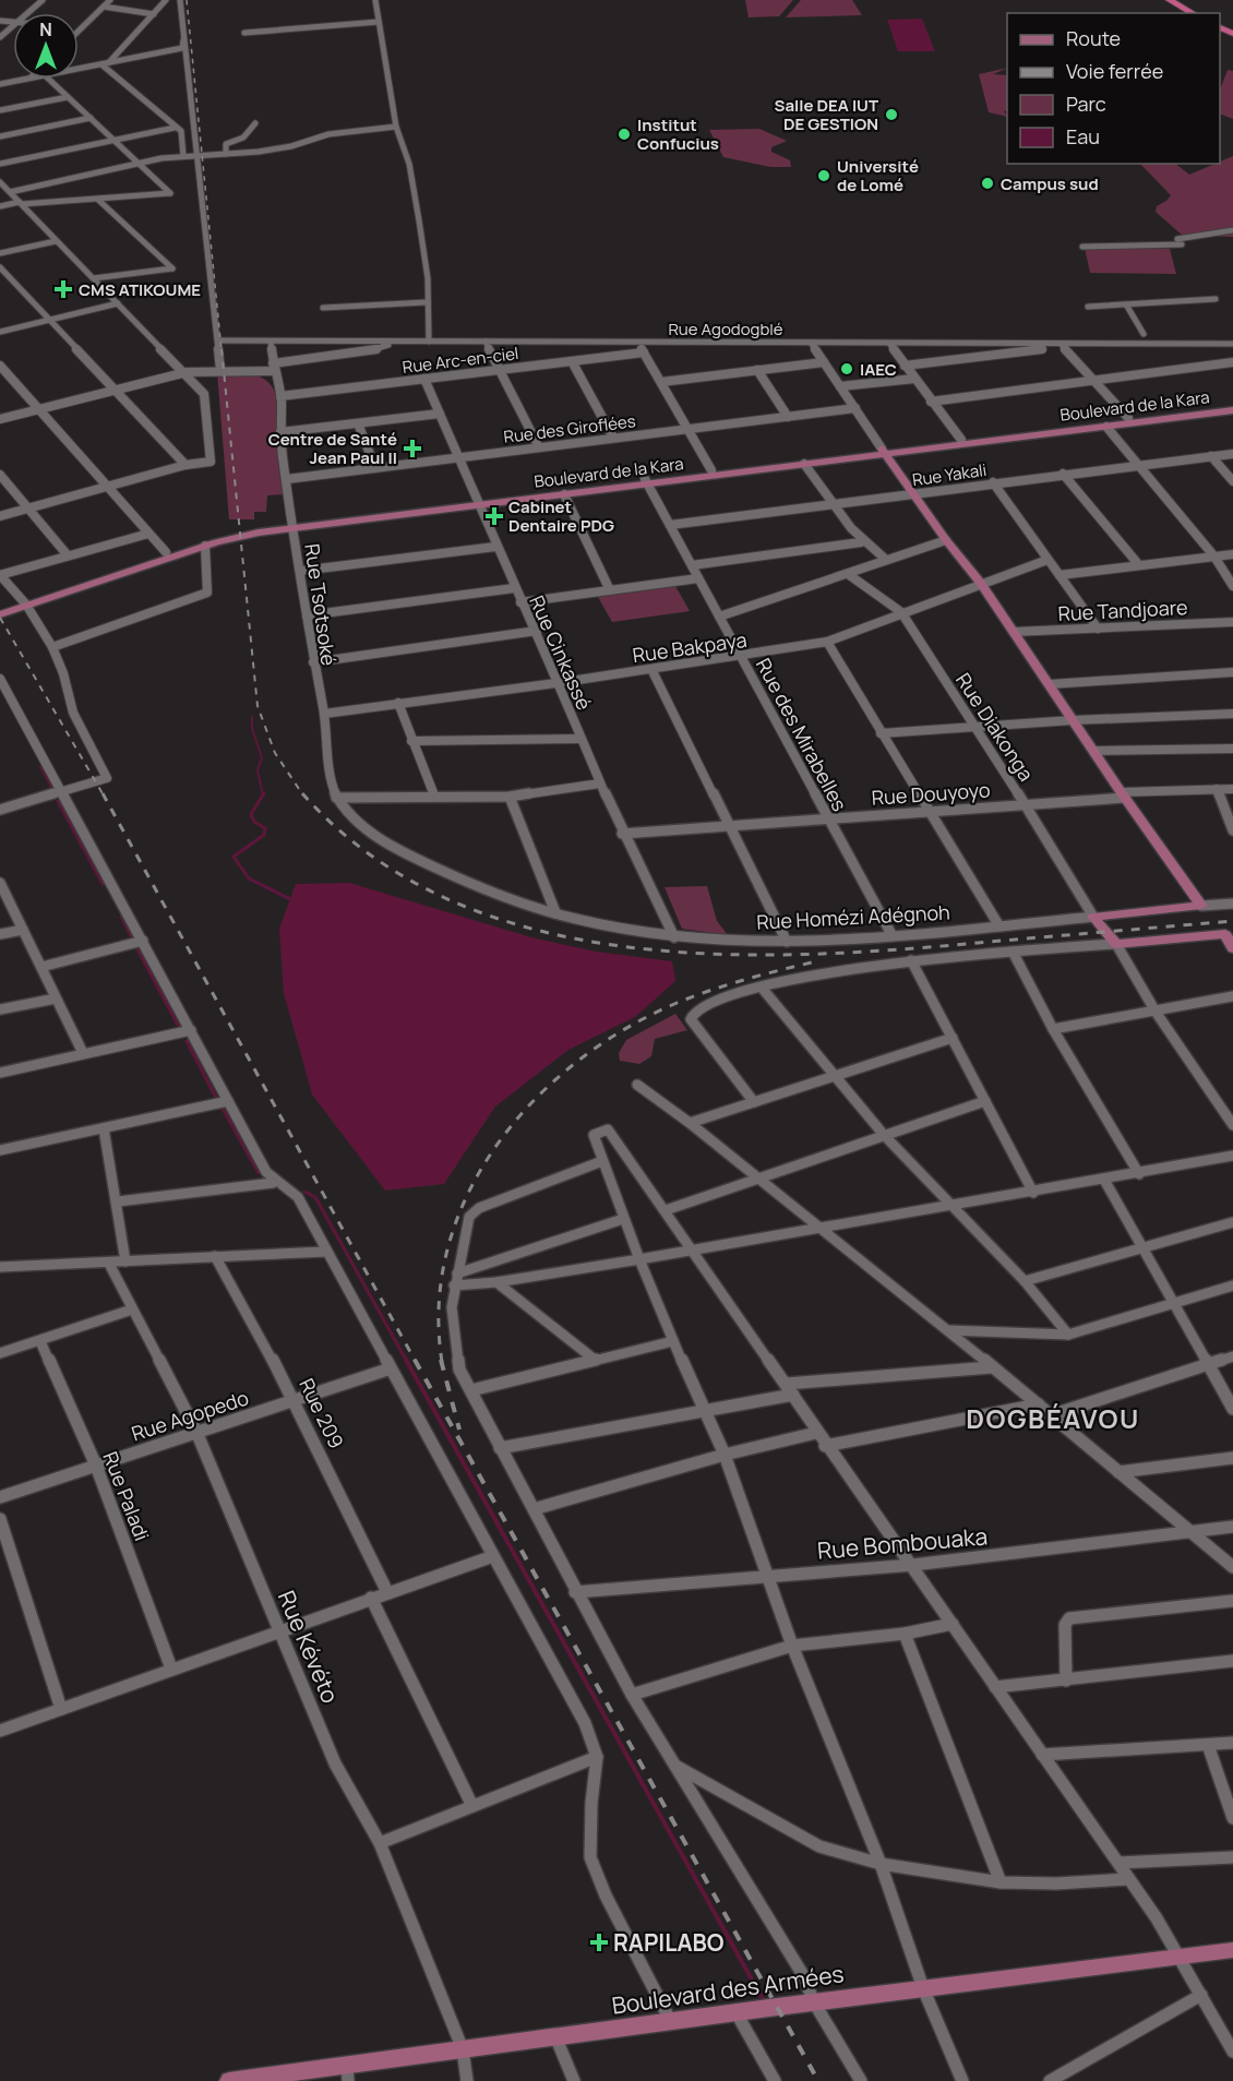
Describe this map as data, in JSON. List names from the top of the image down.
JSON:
{
  "streets": {
    "main road": ["Boulevard de la Kara", "Boulevard des Armées"],
    "street": [
      "Rue Agodogblé",
      "Rue Arc-en-ciel",
      "Rue des Giroflées",
      "Rue Yakali",
      "Rue Tsotsoké",
      "Rue Tandjoare",
      "Rue Bakpaya",
      "Rue Cinkassé",
      "Rue Diakonga",
      "Rue des Mirabelles",
      "Rue Douyoyo",
      "Rue Homézi Adégnoh",
      "Rue 209",
      "Rue Agopedo",
      "Rue Paladi",
      "Rue Bombouaka",
      "Rue Kévéto"
    ]
  },
  "crossings": [
    ["Rue Agodogblé", "Rue Tsotsoké"],
    ["Rue Arc-en-ciel", "Rue Tsotsoké"],
    ["Rue Arc-en-ciel", "Rue Cinkassé"],
    ["Boulevard de la Kara", "Rue Tsotsoké"],
    ["Boulevard de la Kara", "Rue Cinkassé"],
    ["Boulevard de la Kara", "Rue des Mirabelles"],
    ["Rue des Giroflées", "Rue Tsotsoké"],
    ["Rue des Giroflées", "Rue Cinkassé"],
    ["Rue Yakali", "Rue des Mirabelles"],
    ["Rue Tsotsoké", "Rue Bakpaya"],
    ["Rue Tsotsoké", "Rue Homézi Adégnoh"],
    ["Rue Bakpaya", "Rue Cinkassé"],
    ["Rue Bakpaya", "Rue Diakonga"],
    ["Rue Bakpaya", "Rue des Mirabelles"],
    ["Rue Cinkassé", "Rue Douyoyo"],
    ["Rue Cinkassé", "Rue Homézi Adégnoh"],
    ["Rue Diakonga", "Rue Douyoyo"],
    ["Rue Diakonga", "Rue Homézi Adégnoh"],
    ["Rue des Mirabelles", "Rue Douyoyo"],
    ["Rue des Mirabelles", "Rue Homézi Adégnoh"],
    ["Rue 209", "Rue Agopedo"],
    ["Rue Agopedo", "Rue Paladi"],
    ["Rue Agopedo", "Rue Kévéto"],
    ["Rue Kévéto", "Boulevard des Armées"]
  ],
  "districts": ["DOGBÉAVOU"],
  "places": {
    "other": [
      "Salle DEA IUT DE GESTION",
      "Institut Confucius",
      "Université de Lomé",
      "Campus sud",
      "IAEC"
    ],
    "health": [
      "CMS ATIKOUME",
      "Centre de Santé Jean Paul II",
      "Cabinet Dentaire PDG",
      "RAPILABO"
    ]
  },
  "legend": [
    "Route",
    "Voie ferrée",
    "Parc",
    "Eau"
  ],
  "north": "top"
}
